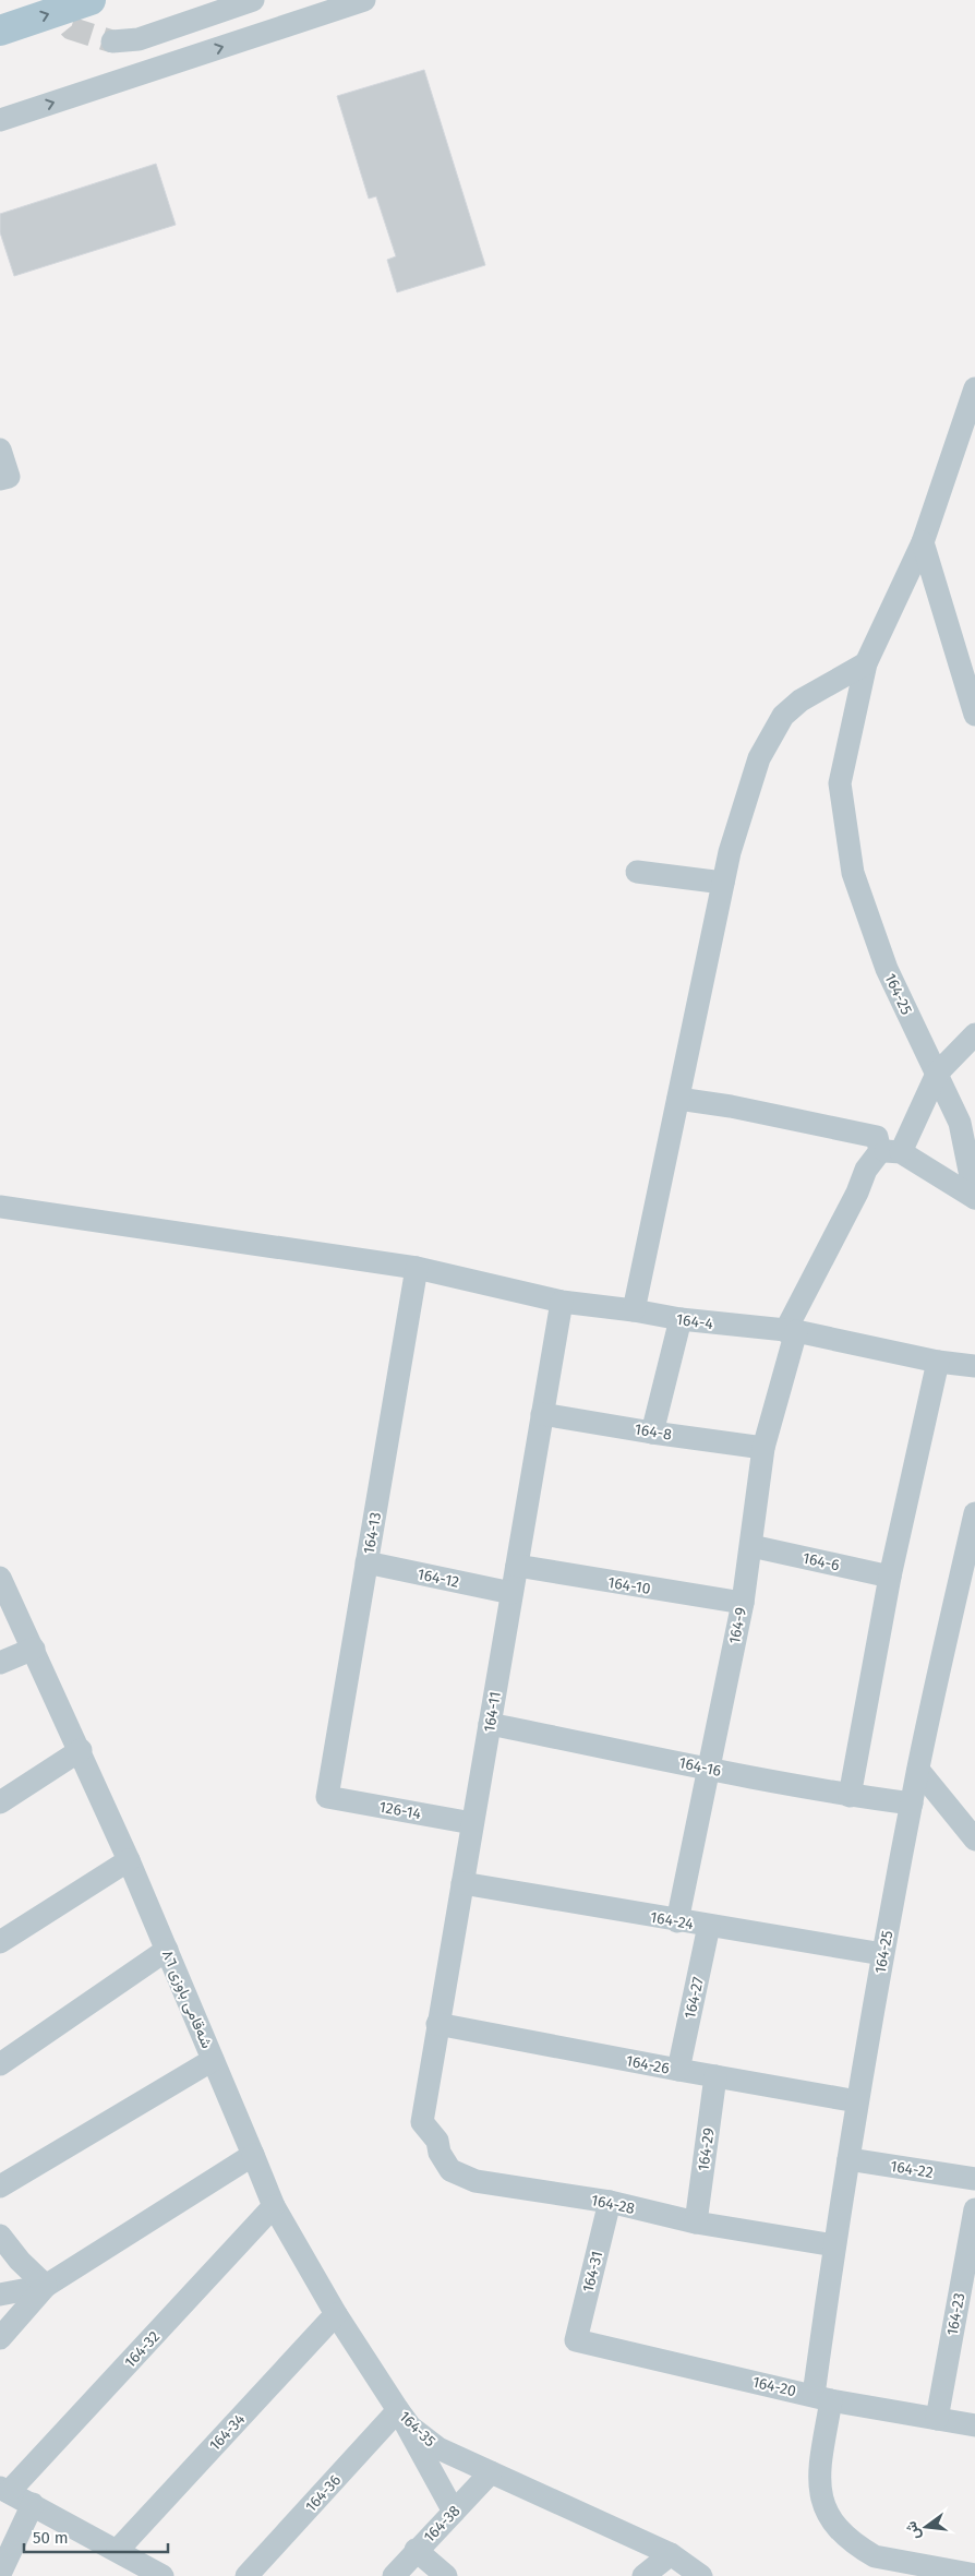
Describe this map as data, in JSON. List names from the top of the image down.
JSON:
{
  "streets": {
    "street": [
      "164-25",
      "164-4",
      "164-8",
      "164-13",
      "164-6",
      "164-12",
      "164-10",
      "164-9",
      "164-11",
      "164-16",
      "126-14",
      "164-24",
      "164-27",
      "شەقامی باوزی ٨٦",
      "164-26",
      "164-29",
      "164-22",
      "164-28",
      "164-31",
      "164-23",
      "164-32",
      "164-20",
      "164-35",
      "164-34",
      "164-36",
      "164-38"
    ]
  },
  "crossings": [
    ["164-25", "164-9"],
    ["164-25", "164-16"],
    ["164-25", "164-24"],
    ["164-25", "164-26"],
    ["164-25", "164-22"],
    ["164-25", "164-28"],
    ["164-25", "164-20"],
    ["164-4", "164-13"],
    ["164-4", "164-9"],
    ["164-4", "164-11"],
    ["164-8", "164-9"],
    ["164-8", "164-11"],
    ["164-13", "164-12"],
    ["164-13", "126-14"],
    ["164-6", "164-9"],
    ["164-12", "164-11"],
    ["164-10", "164-9"],
    ["164-10", "164-11"],
    ["164-9", "164-16"],
    ["164-9", "164-24"],
    ["164-11", "164-16"],
    ["164-11", "126-14"],
    ["164-11", "164-24"],
    ["164-11", "164-26"],
    ["164-11", "164-28"],
    ["164-24", "164-27"],
    ["164-27", "164-26"],
    ["شەقامی باوزی ٨٦", "164-35"],
    ["164-26", "164-29"],
    ["164-29", "164-28"],
    ["164-28", "164-31"],
    ["164-31", "164-20"],
    ["164-23", "164-20"],
    ["164-32", "164-35"],
    ["164-35", "164-34"],
    ["164-35", "164-36"],
    ["164-35", "164-38"]
  ],
  "scale_bar": "50 m",
  "north": "left"
}
